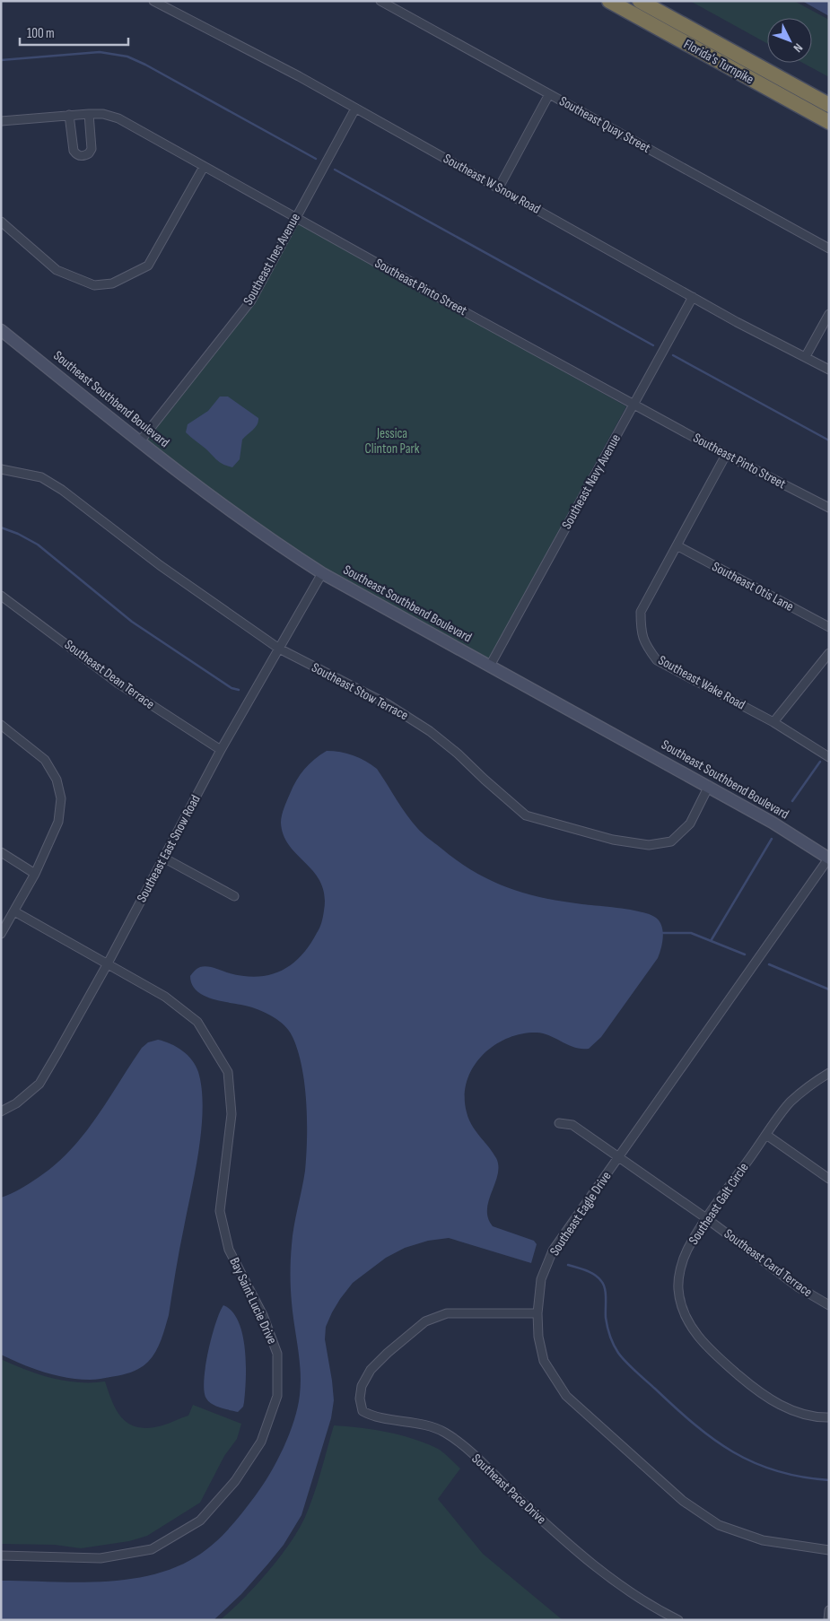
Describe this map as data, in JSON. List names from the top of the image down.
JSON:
{
  "streets": {
    "highway": ["Florida's Turnpike"],
    "street": [
      "Southeast Quay Street",
      "Southeast W Snow Road",
      "Southeast Ines Avenue",
      "Southeast Pinto Street",
      "Southeast Southbend Boulevard",
      "Southeast Navy Avenue",
      "Southeast Otis Lane",
      "Southeast Dean Terrace",
      "Southeast Wake Road",
      "Southeast Stow Terrace",
      "Southeast East Snow Road",
      "Southeast Galt Circle",
      "Southeast Eagle Drive",
      "Southeast Card Terrace",
      "Bay Saint Lucie Drive",
      "Southeast Pace Drive"
    ]
  },
  "crossings": [
    ["Southeast W Snow Road", "Southeast Ines Avenue"],
    ["Southeast W Snow Road", "Southeast Navy Avenue"],
    ["Southeast Ines Avenue", "Southeast Pinto Street"],
    ["Southeast Ines Avenue", "Southeast Southbend Boulevard"],
    ["Southeast Pinto Street", "Southeast Navy Avenue"],
    ["Southeast Pinto Street", "Southeast Wake Road"],
    ["Southeast Southbend Boulevard", "Southeast Navy Avenue"],
    ["Southeast Southbend Boulevard", "Southeast Stow Terrace"],
    ["Southeast Southbend Boulevard", "Southeast East Snow Road"],
    ["Southeast Southbend Boulevard", "Southeast Eagle Drive"],
    ["Southeast Otis Lane", "Southeast Wake Road"],
    ["Southeast Dean Terrace", "Southeast East Snow Road"],
    ["Southeast Stow Terrace", "Southeast East Snow Road"],
    ["Southeast East Snow Road", "Bay Saint Lucie Drive"],
    ["Southeast Galt Circle", "Southeast Card Terrace"],
    ["Southeast Eagle Drive", "Southeast Card Terrace"],
    ["Southeast Eagle Drive", "Southeast Pace Drive"]
  ],
  "parks": ["Jessica Clinton Park"],
  "scale_bar": "100 m",
  "north": "bottom right"
}
